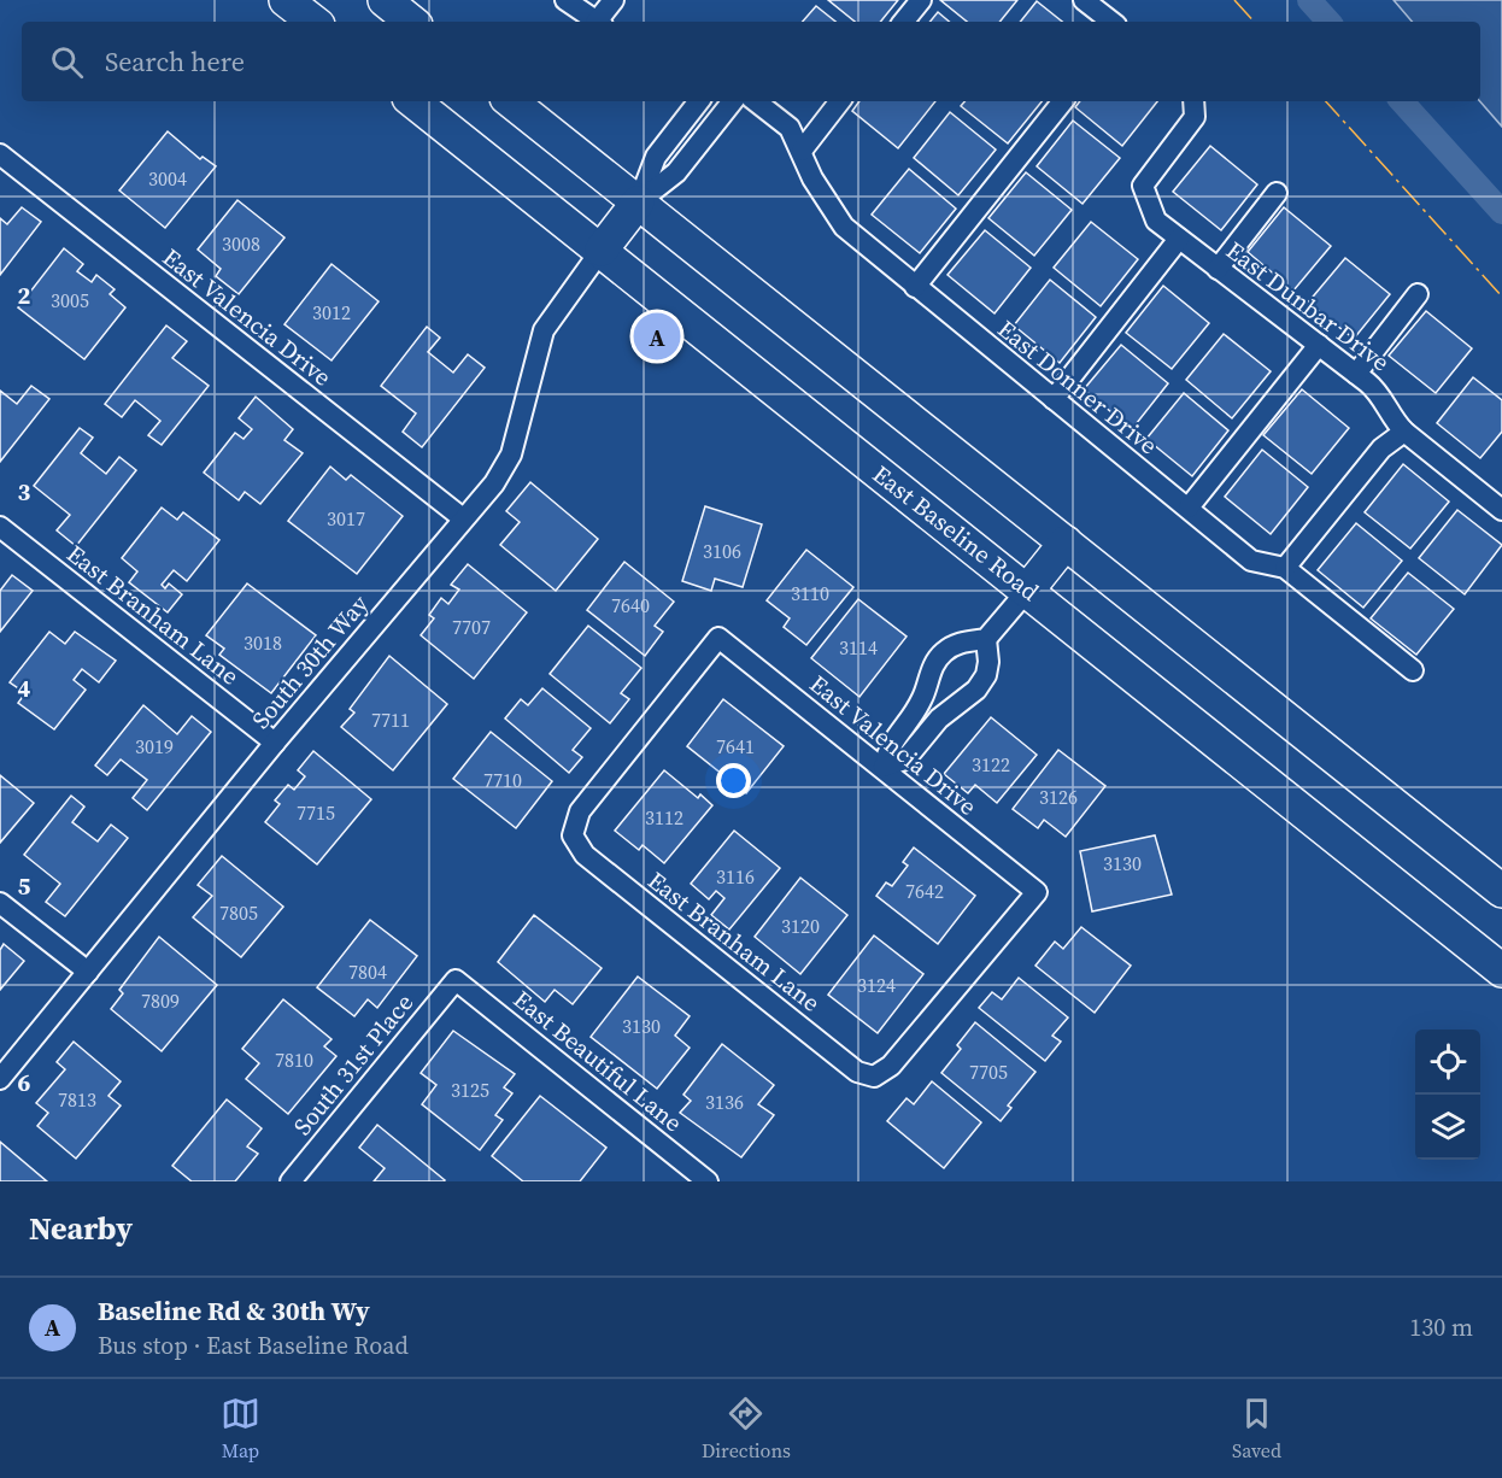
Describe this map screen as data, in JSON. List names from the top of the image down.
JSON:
{
  "streets": {
    "main road": ["East Baseline Road"],
    "street": [
      "East Dunbar Drive",
      "East Valencia Drive",
      "East Donner Drive",
      "East Branham Lane",
      "South 30th Way",
      "East Beautiful Lane",
      "South 31st Place"
    ]
  },
  "crossings": [
    ["East Valencia Drive", "East Branham Lane"],
    ["East Valencia Drive", "South 30th Way"],
    ["East Baseline Road", "South 30th Way"],
    ["East Branham Lane", "South 30th Way"],
    ["East Beautiful Lane", "South 31st Place"]
  ],
  "house_numbers": [
    "3004",
    "3008",
    "3005",
    "3012",
    "3017",
    "3106",
    "3110",
    "7640",
    "7707",
    "3018",
    "3114",
    "7711",
    "3019",
    "7641",
    "3122",
    "7710",
    "3126",
    "7715",
    "3112",
    "3130",
    "3116",
    "7642",
    "7805",
    "3120",
    "7804",
    "3124",
    "7809",
    "3130",
    "7810",
    "7705",
    "3125",
    "7813",
    "3136"
  ],
  "page": {
    "search": "Search here",
    "pins": "A",
    "heading": "Nearby",
    "list": [
      {
        "mark": "A",
        "name": "Baseline Rd & 30th Wy",
        "note": "Bus stop · East Baseline Road",
        "value": "130 m"
      }
    ],
    "nav": ["Map", "Directions", "Saved"]
  },
  "grid": {
    "rows": [
      "2",
      "3",
      "4",
      "5",
      "6"
    ]
  }
}
